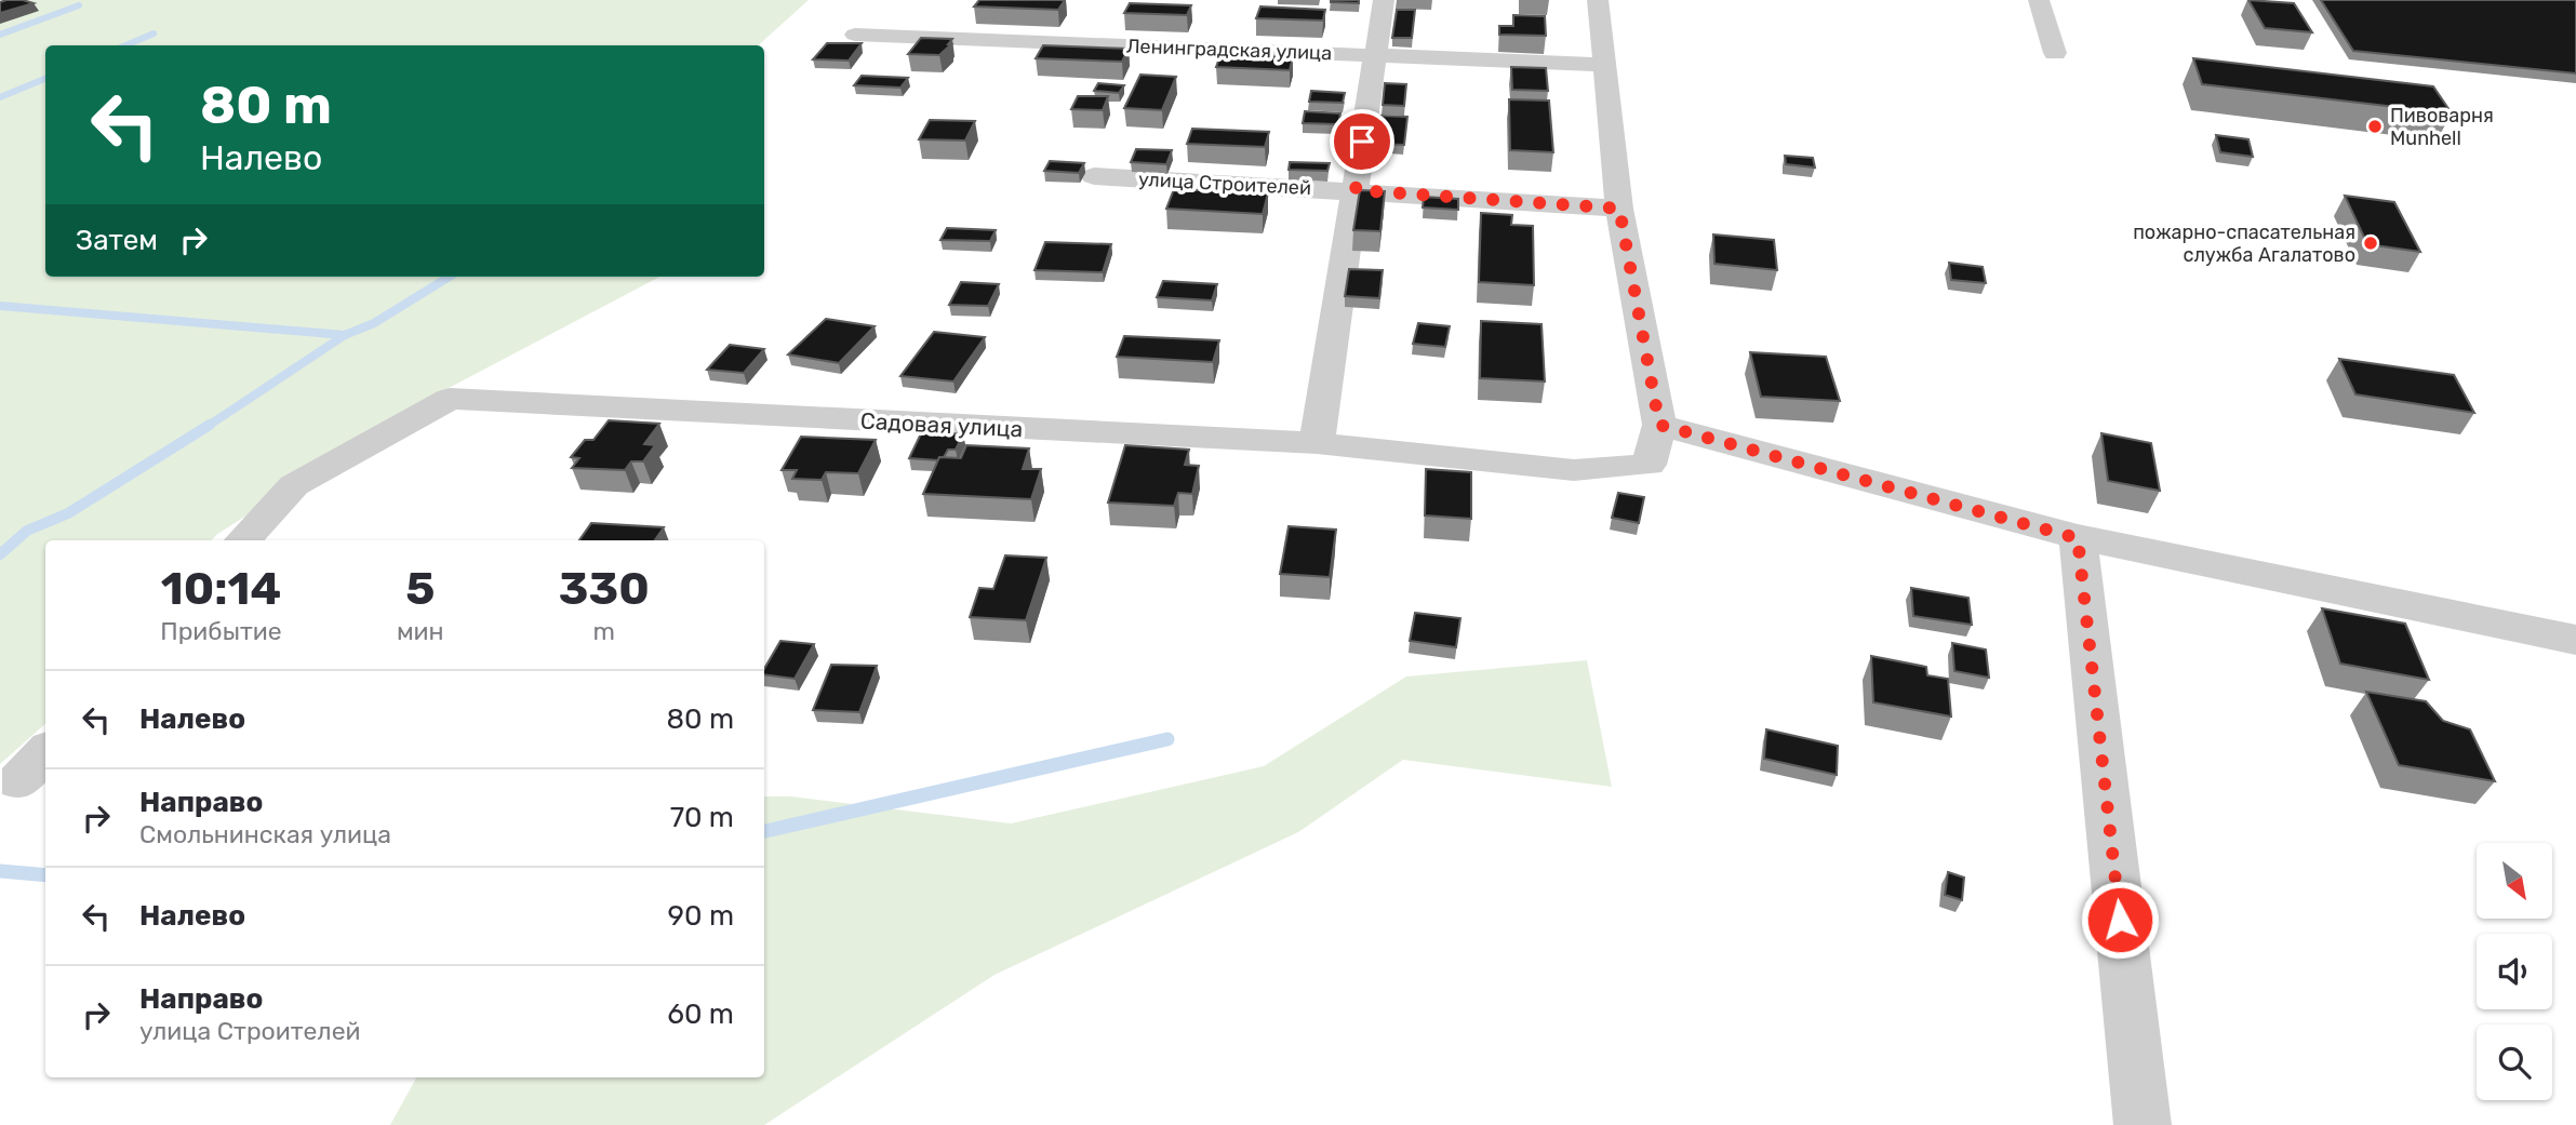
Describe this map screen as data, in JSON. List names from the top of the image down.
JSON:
{
  "streets": {
    "street": ["Ленинградская улица", "улица Строителей", "Садовая улица"]
  },
  "places": ["Пивоварня Munhell", "пожарно-спасательная служба Агалатово"],
  "north": "bottom right",
  "page": {
    "turn": ["80 m", "Налево"],
    "then": "Затем",
    "eta": [
      "10:14",
      "Прибытие",
      "5",
      "мин",
      "330",
      "m"
    ],
    "list": [
      {
        "name": "Налево",
        "value": "80 m"
      },
      {
        "name": "Направо",
        "note": "Смольнинская улица",
        "value": "70 m"
      },
      {
        "name": "Налево",
        "value": "90 m"
      },
      {
        "name": "Направо",
        "note": "улица Строителей",
        "value": "60 m"
      }
    ]
  }
}
